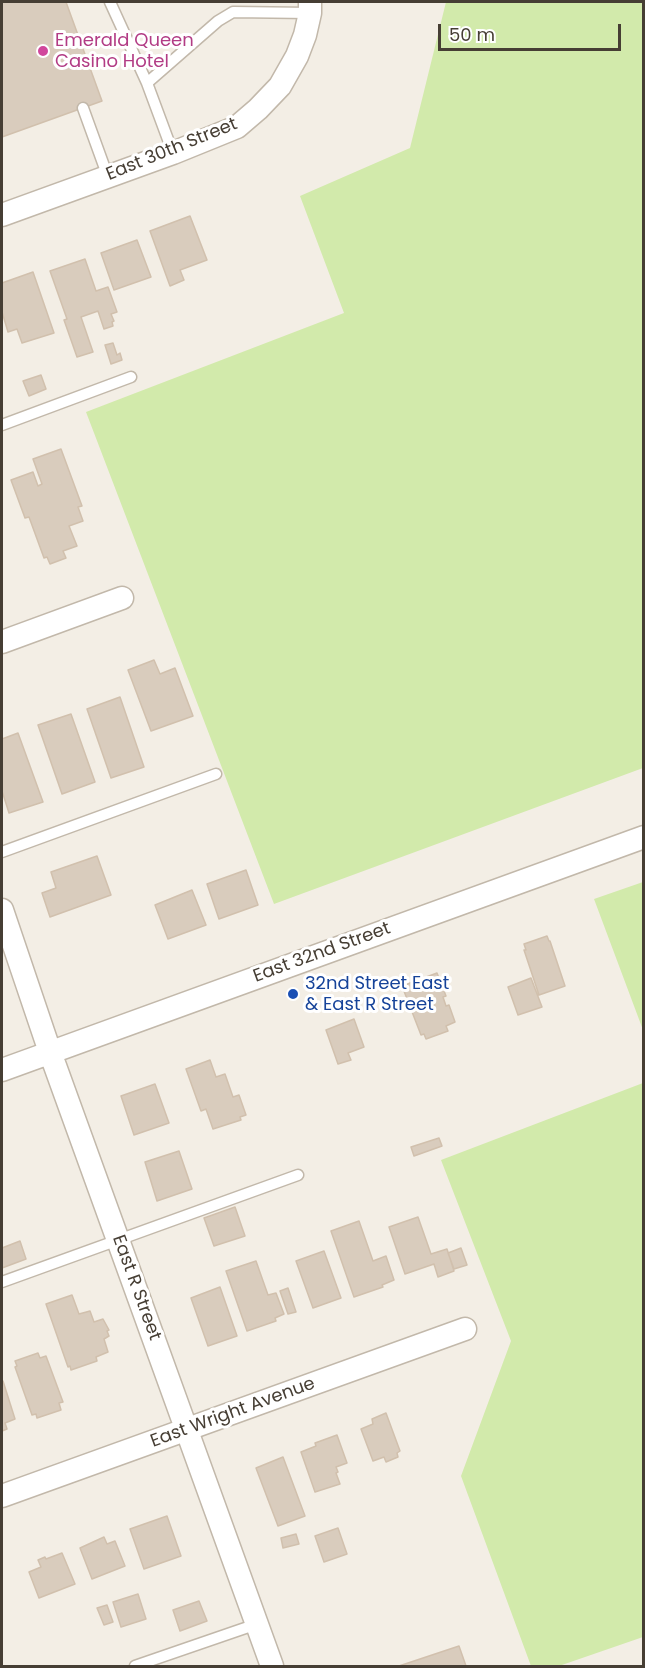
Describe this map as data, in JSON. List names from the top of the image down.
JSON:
{
  "streets": {
    "street": [
      "East 30th Street",
      "East 32nd Street",
      "East R Street",
      "East Wright Avenue"
    ]
  },
  "crossings": [
    ["East 32nd Street", "East R Street"],
    ["East R Street", "East Wright Avenue"]
  ],
  "places": ["Emerald Queen Casino Hotel", "32nd Street East & East R Street"],
  "scale_bar": "50 m"
}
